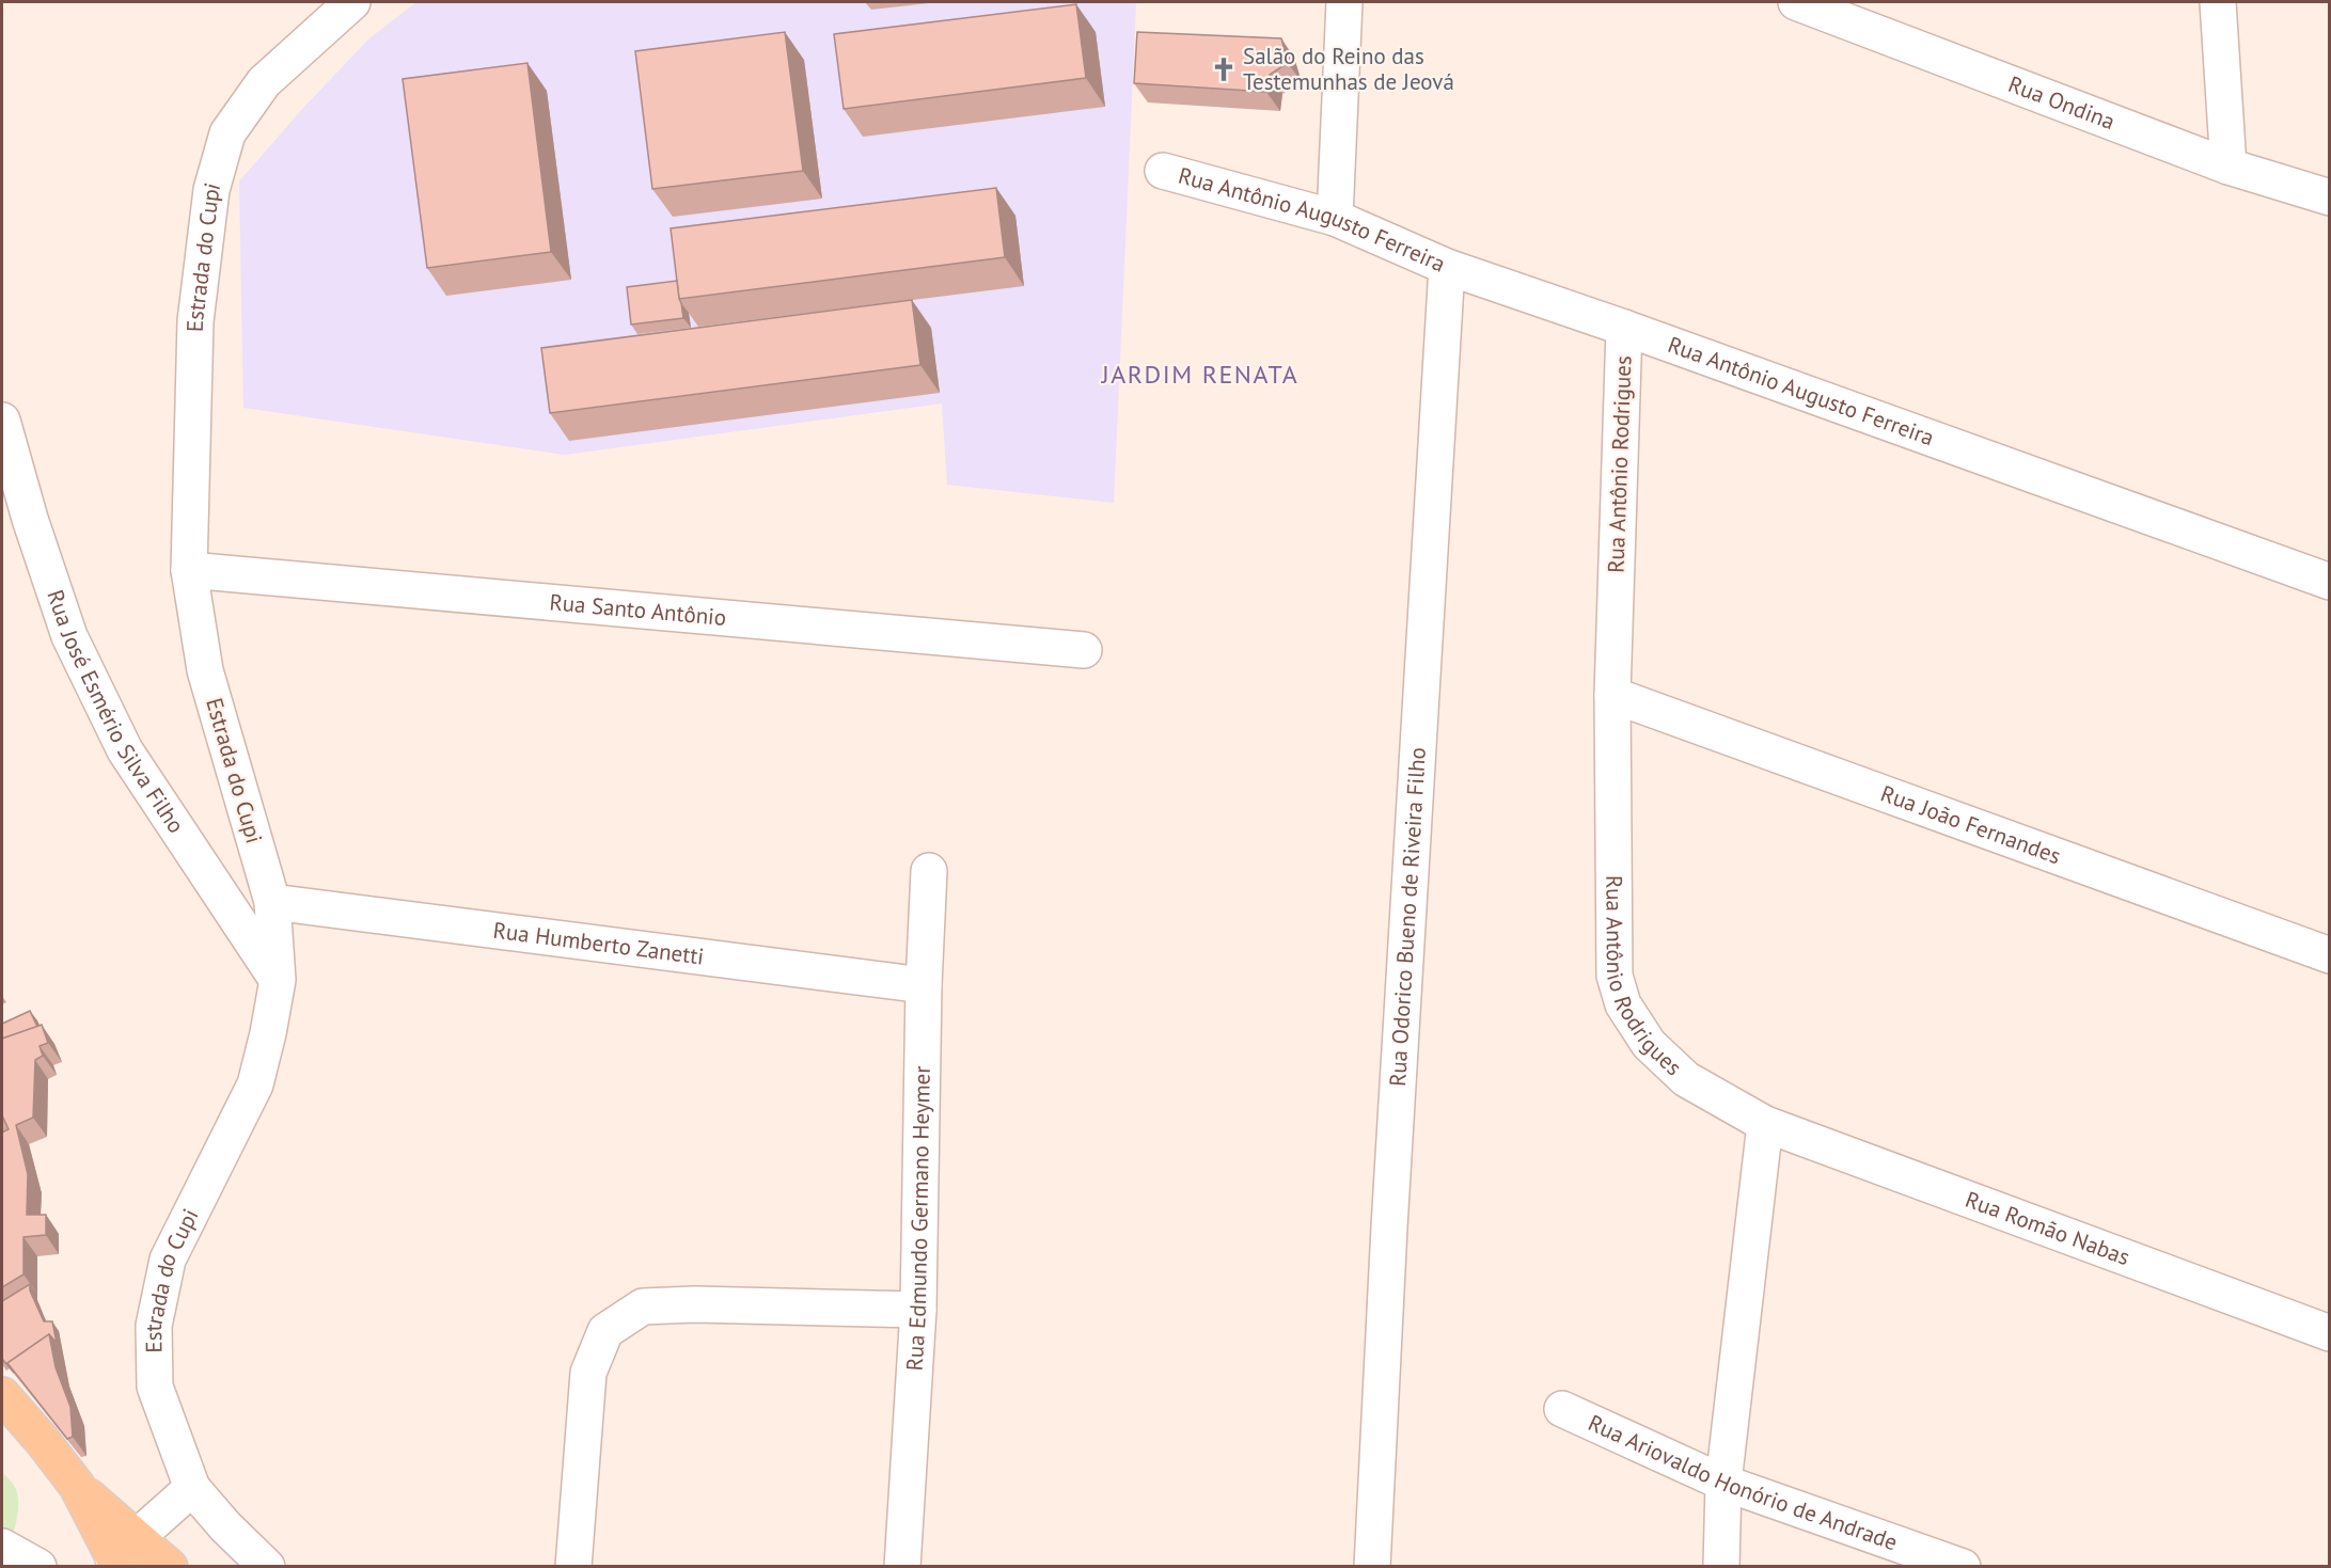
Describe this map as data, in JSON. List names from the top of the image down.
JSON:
{
  "streets": {
    "street": [
      "Rua Ondina",
      "Rua Antônio Augusto Ferreira",
      "Estrada do Cupi",
      "Rua Antônio Rodrigues",
      "Rua Santo Antônio",
      "Rua José Esmério Silva Filho",
      "Rua João Fernandes",
      "Rua Odorico Bueno de Riveira Filho",
      "Rua Humberto Zanetti",
      "Rua Edmundo Germano Heymer",
      "Rua Romão Nabas",
      "Rua Ariovaldo Honório de Andrade"
    ]
  },
  "crossings": [
    ["Rua Antônio Augusto Ferreira", "Rua Antônio Rodrigues"],
    ["Rua Antônio Augusto Ferreira", "Rua Odorico Bueno de Riveira Filho"],
    ["Estrada do Cupi", "Rua Santo Antônio"],
    ["Estrada do Cupi", "Rua José Esmério Silva Filho"],
    ["Estrada do Cupi", "Rua Humberto Zanetti"],
    ["Rua Antônio Rodrigues", "Rua João Fernandes"],
    ["Rua Antônio Rodrigues", "Rua Romão Nabas"],
    ["Rua Humberto Zanetti", "Rua Edmundo Germano Heymer"]
  ],
  "districts": ["JARDIM RENATA"],
  "places": {
    "church": ["Salão do Reino das Testemunhas de Jeová"]
  }
}
